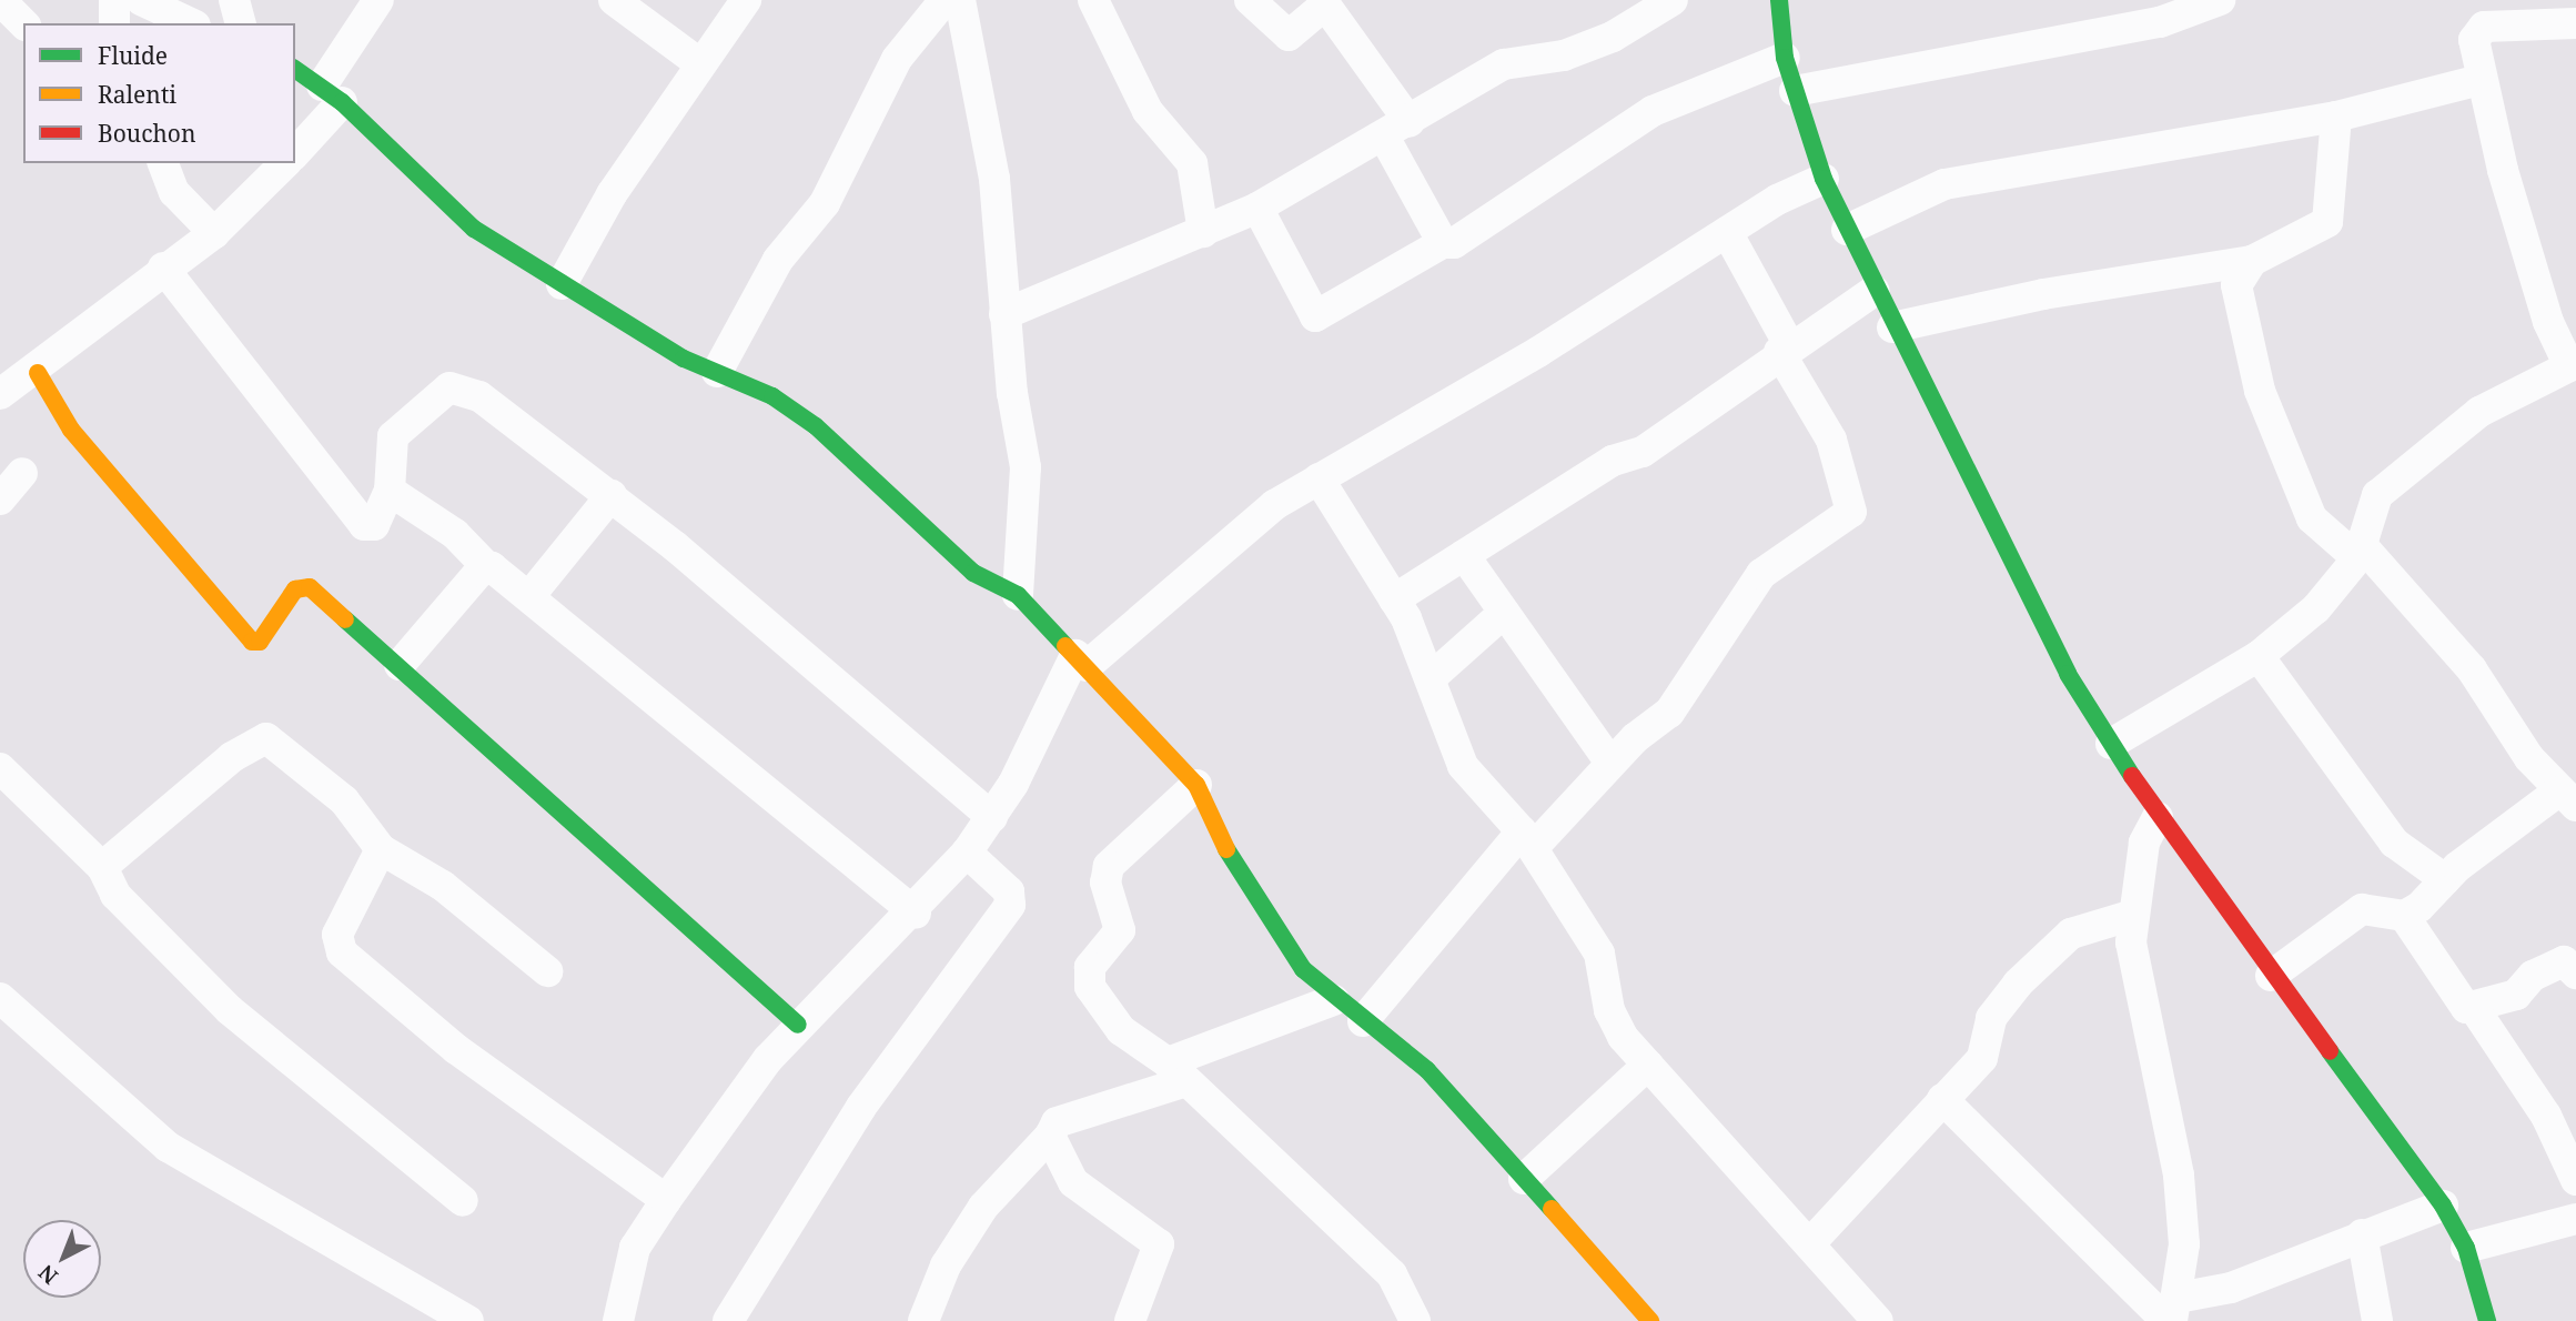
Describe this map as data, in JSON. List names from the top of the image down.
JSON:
{
  "legend": ["Fluide", "Ralenti", "Bouchon"],
  "north": "bottom left"
}
